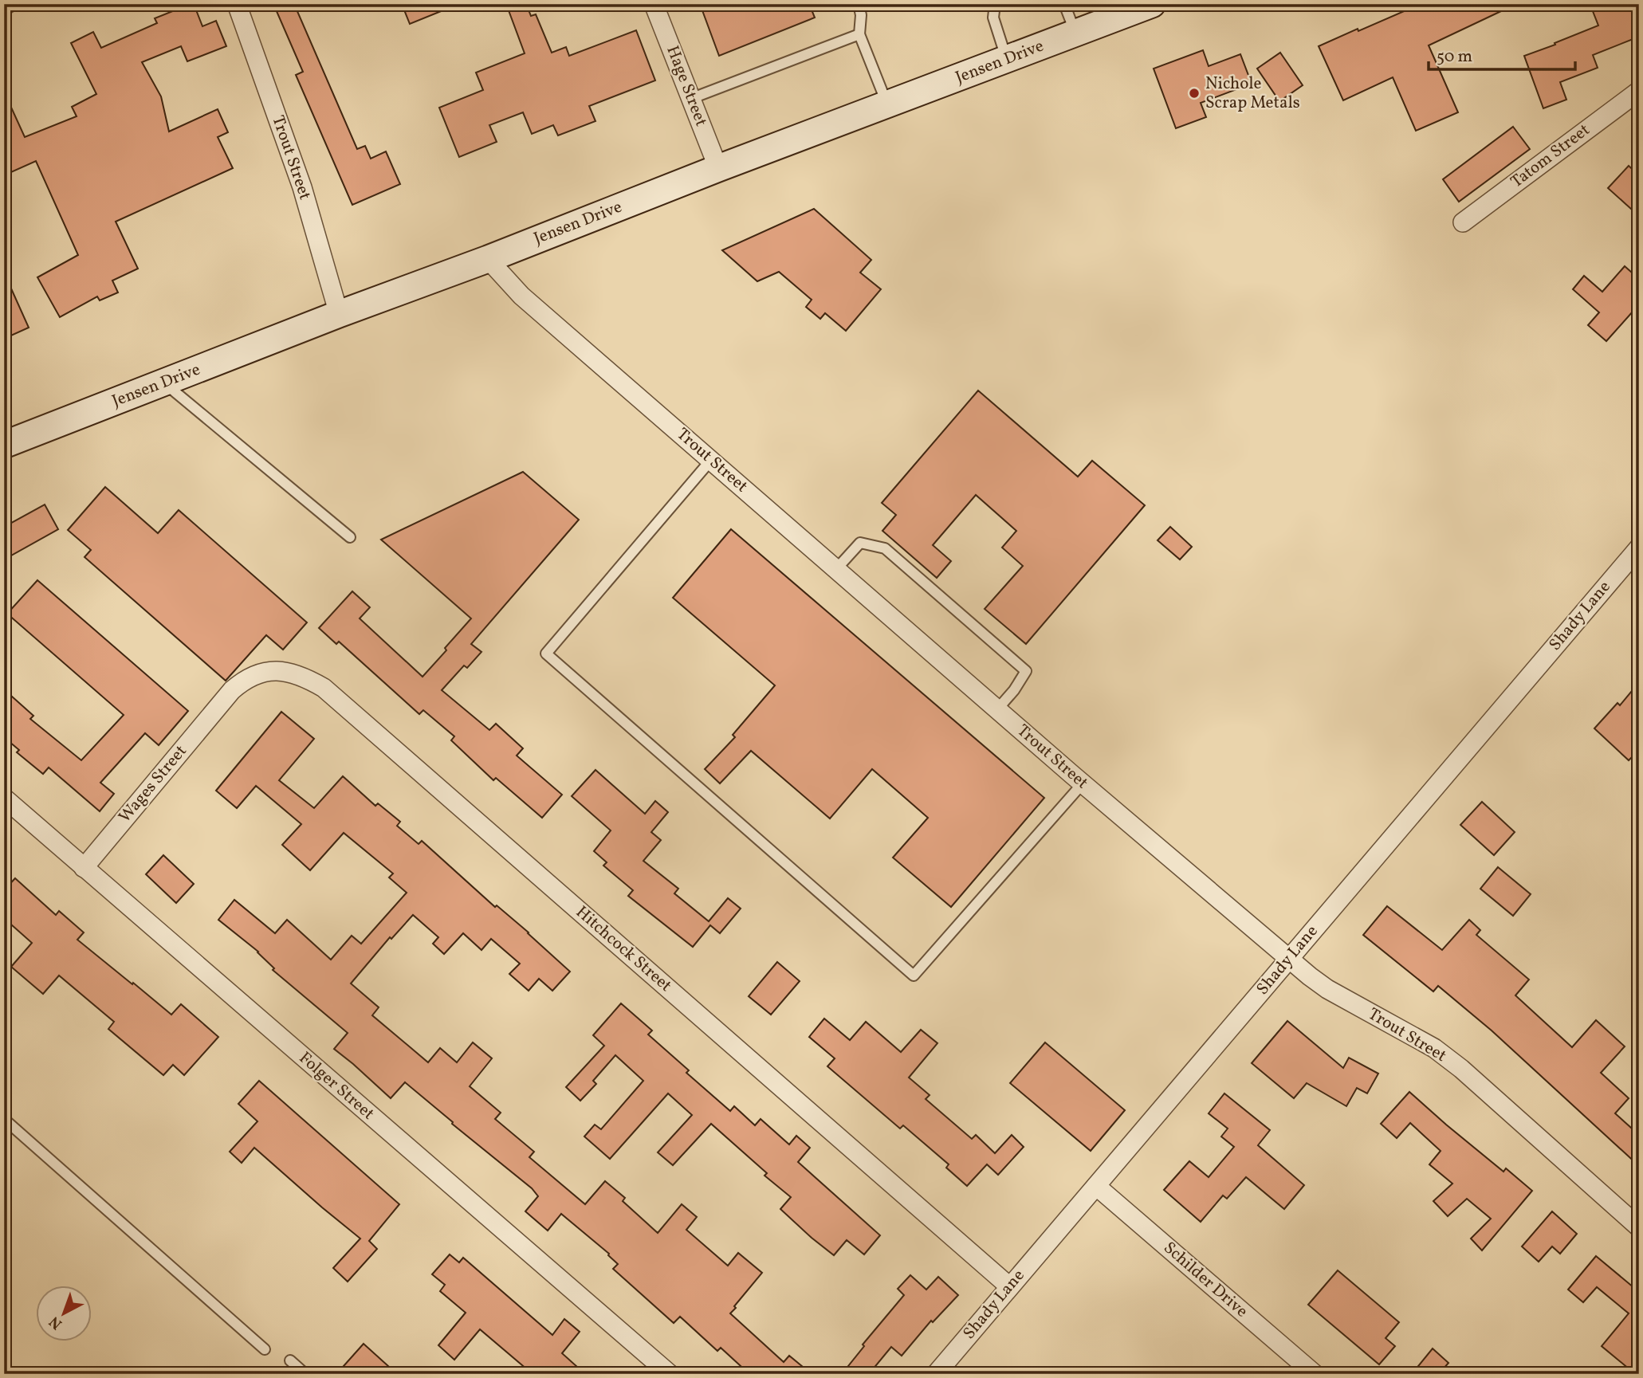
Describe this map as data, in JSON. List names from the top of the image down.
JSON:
{
  "streets": {
    "main road": ["Jensen Drive"],
    "street": [
      "Hage Street",
      "Tatom Street",
      "Trout Street",
      "Shady Lane",
      "Wages Street",
      "Hitchcock Street",
      "Folger Street",
      "Schilder Drive"
    ]
  },
  "crossings": [
    ["Jensen Drive", "Hage Street"],
    ["Jensen Drive", "Trout Street"],
    ["Trout Street", "Shady Lane"],
    ["Shady Lane", "Hitchcock Street"],
    ["Shady Lane", "Schilder Drive"],
    ["Wages Street", "Hitchcock Street"],
    ["Wages Street", "Folger Street"]
  ],
  "places": ["Nichole Scrap Metals"],
  "scale_bar": "50 m",
  "north": "bottom left"
}
